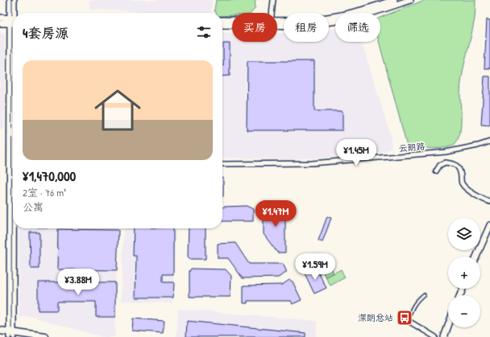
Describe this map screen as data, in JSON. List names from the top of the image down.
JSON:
{
  "streets": {
    "street": ["云朗路"]
  },
  "places": {
    "bus stop": ["深朗总站"]
  },
  "page": {
    "chip": ["买房", "租房", "筛选"],
    "heading": "4套房源",
    "list": [
      {
        "name": "¥1,470,000",
        "note": "2室 · 76 m² · 公寓"
      }
    ],
    "price": [
      "¥1.45M",
      "¥1.47M",
      "¥1.59M",
      "¥3.88M"
    ],
    "map_buttons": ["+", "−"]
  }
}
